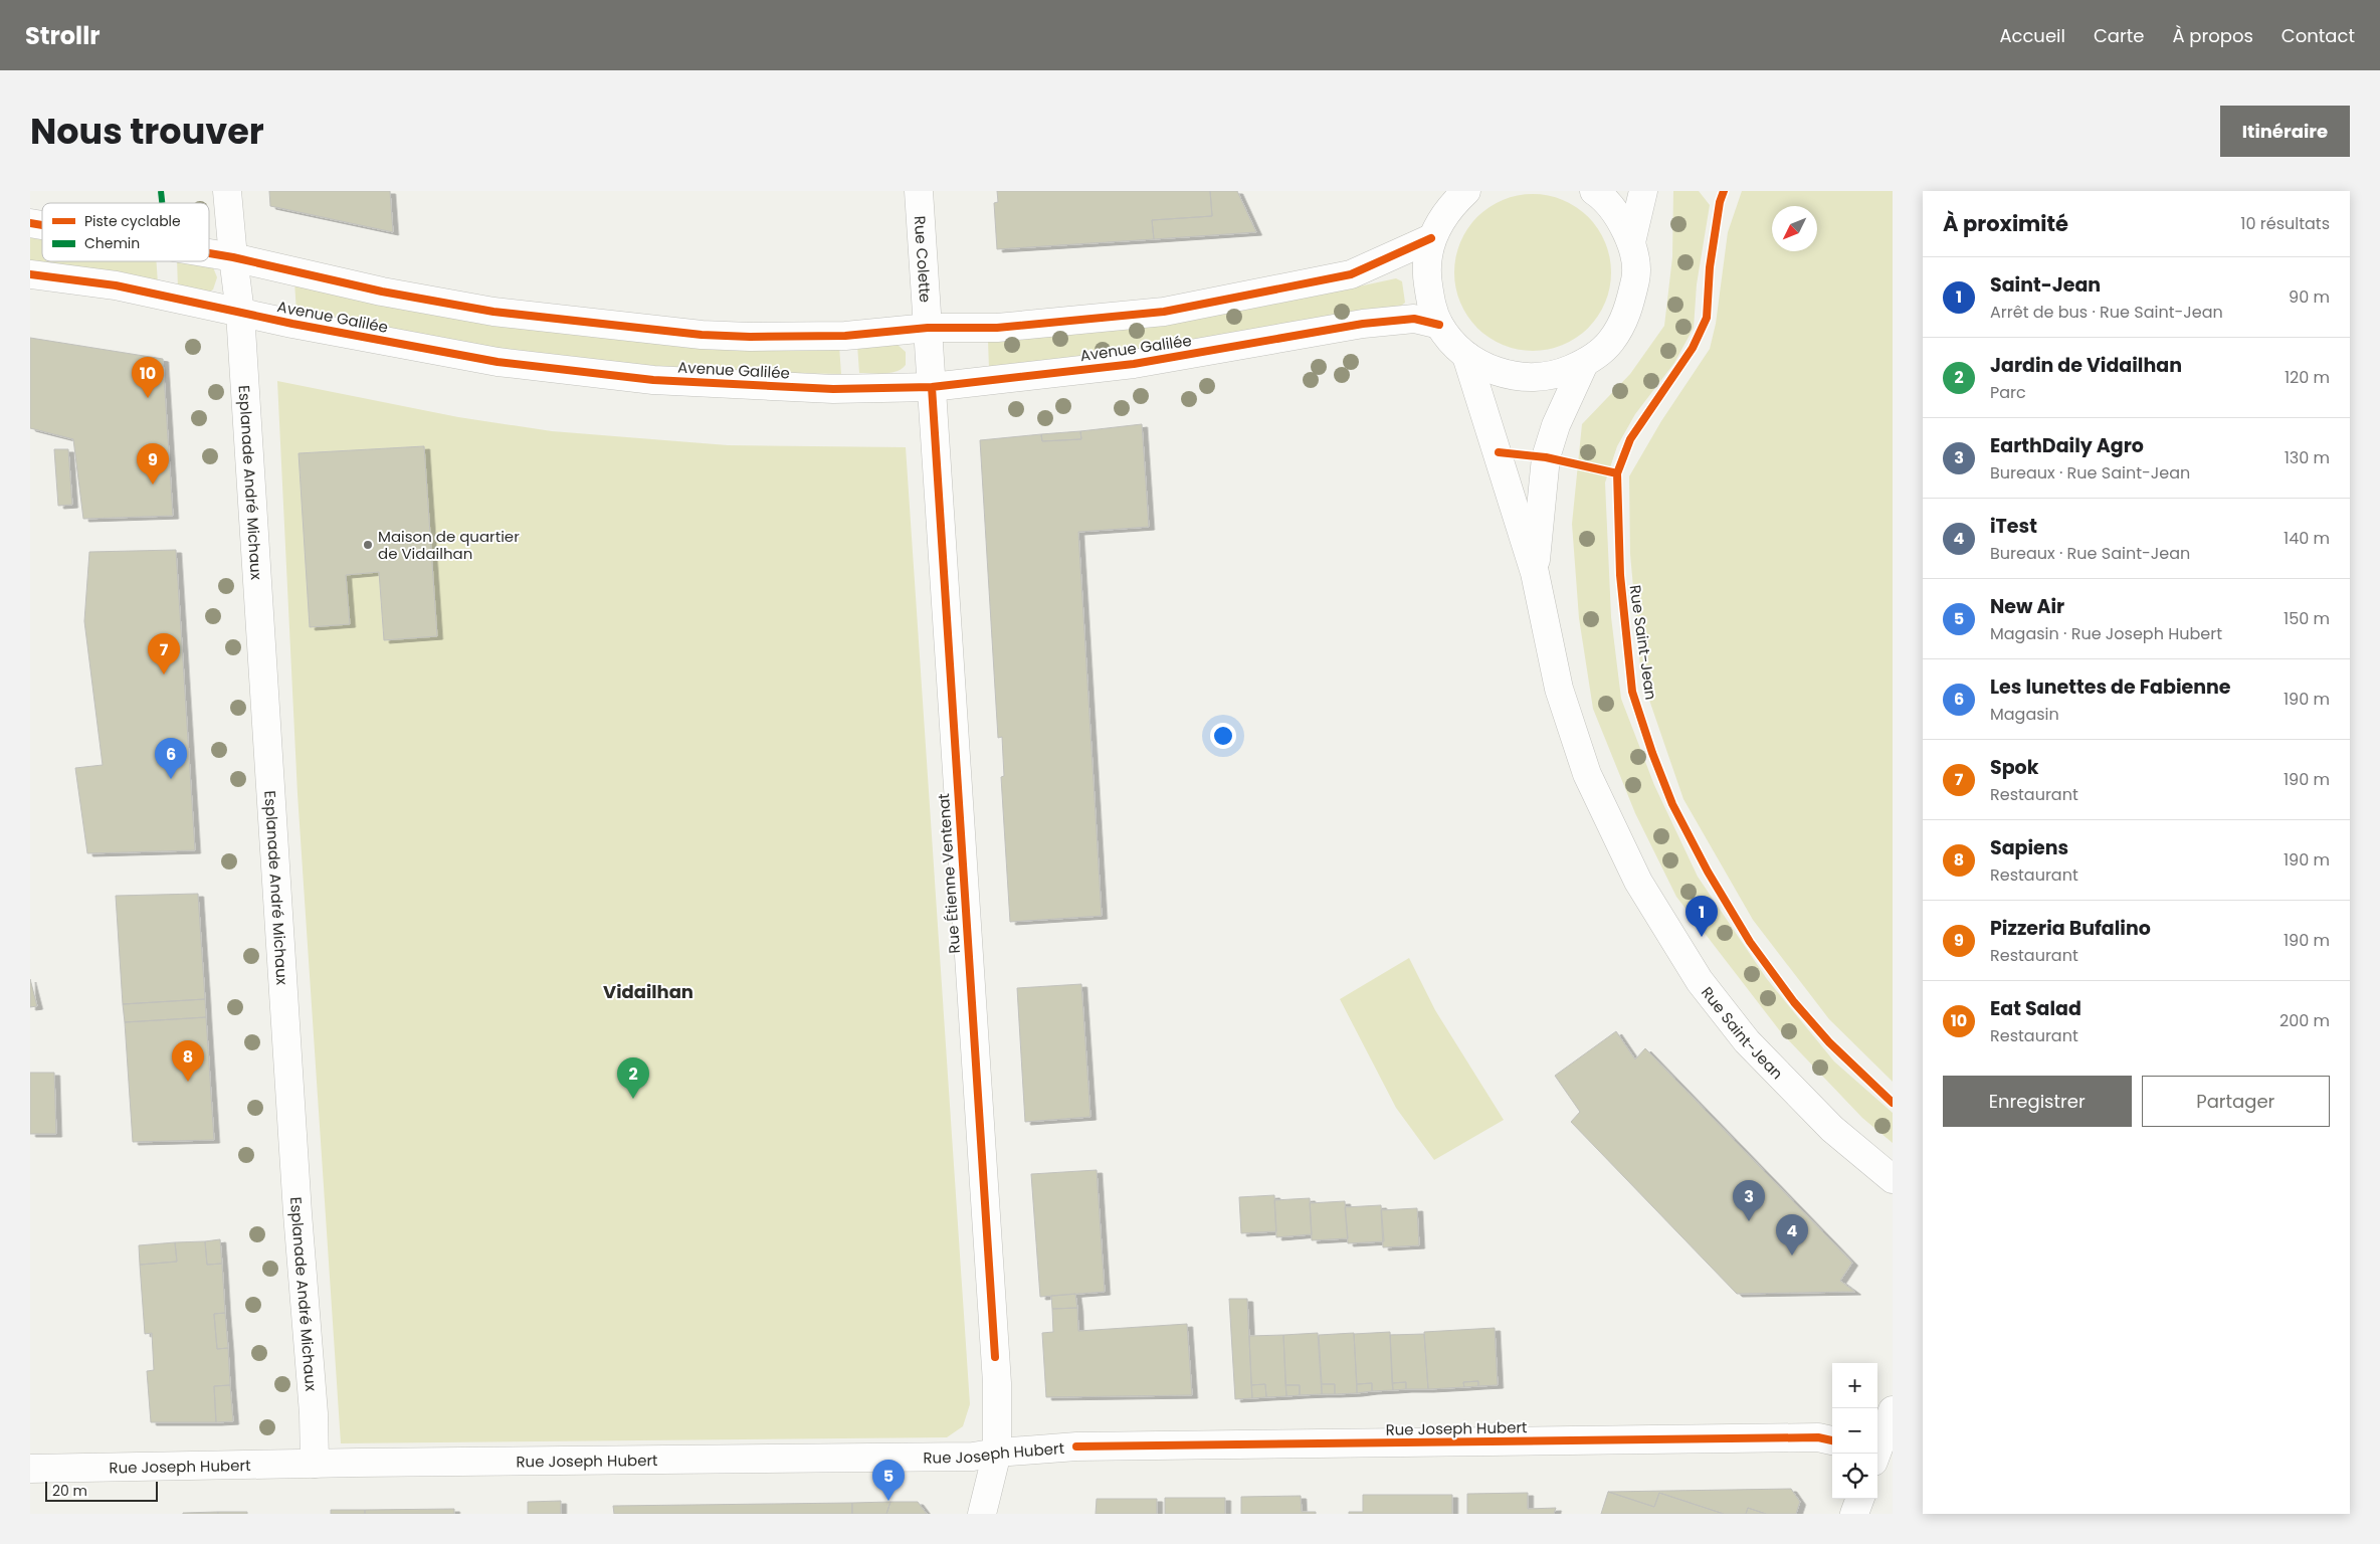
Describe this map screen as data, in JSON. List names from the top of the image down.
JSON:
{
  "streets": {
    "street": [
      "Rue Colette",
      "Avenue Galilée",
      "Esplanade André Michaux",
      "Rue Saint-Jean",
      "Rue Étienne Ventenat",
      "Rue Joseph Hubert"
    ]
  },
  "crossings": [
    ["Rue Colette", "Avenue Galilée"],
    ["Rue Colette", "Rue Étienne Ventenat"],
    ["Avenue Galilée", "Esplanade André Michaux"],
    ["Avenue Galilée", "Rue Étienne Ventenat"],
    ["Esplanade André Michaux", "Rue Joseph Hubert"],
    ["Rue Étienne Ventenat", "Rue Joseph Hubert"]
  ],
  "districts": ["Vidailhan"],
  "places": ["Maison de quartier de Vidailhan"],
  "legend": ["Piste cyclable", "Chemin"],
  "scale_bar": "20 m",
  "north": "bottom left",
  "page": {
    "header": "Strollr",
    "nav": [
      "Accueil",
      "Carte",
      "À propos",
      "Contact"
    ],
    "title": "Nous trouver",
    "buttons": [
      "Itinéraire",
      ["Enregistrer", "Partager"]
    ],
    "heading": ["À proximité", "10 résultats"],
    "list": [
      {
        "mark": "1",
        "name": "Saint-Jean",
        "note": "Arrêt de bus · Rue Saint-Jean",
        "value": "90 m"
      },
      {
        "mark": "2",
        "name": "Jardin de Vidailhan",
        "note": "Parc",
        "value": "120 m"
      },
      {
        "mark": "3",
        "name": "EarthDaily Agro",
        "note": "Bureaux · Rue Saint-Jean",
        "value": "130 m"
      },
      {
        "mark": "4",
        "name": "iTest",
        "note": "Bureaux · Rue Saint-Jean",
        "value": "140 m"
      },
      {
        "mark": "5",
        "name": "New Air",
        "note": "Magasin · Rue Joseph Hubert",
        "value": "150 m"
      },
      {
        "mark": "6",
        "name": "Les lunettes de Fabienne",
        "note": "Magasin",
        "value": "190 m"
      },
      {
        "mark": "7",
        "name": "Spok",
        "note": "Restaurant",
        "value": "190 m"
      },
      {
        "mark": "8",
        "name": "Sapiens",
        "note": "Restaurant",
        "value": "190 m"
      },
      {
        "mark": "9",
        "name": "Pizzeria Bufalino",
        "note": "Restaurant",
        "value": "190 m"
      },
      {
        "mark": "10",
        "name": "Eat Salad",
        "note": "Restaurant",
        "value": "200 m"
      }
    ],
    "pins": [
      "10",
      "9",
      "7",
      "6",
      "1",
      "8",
      "2",
      "3",
      "4",
      "5"
    ],
    "map_buttons": ["+", "−"],
    "scale": "20 m"
  }
}
